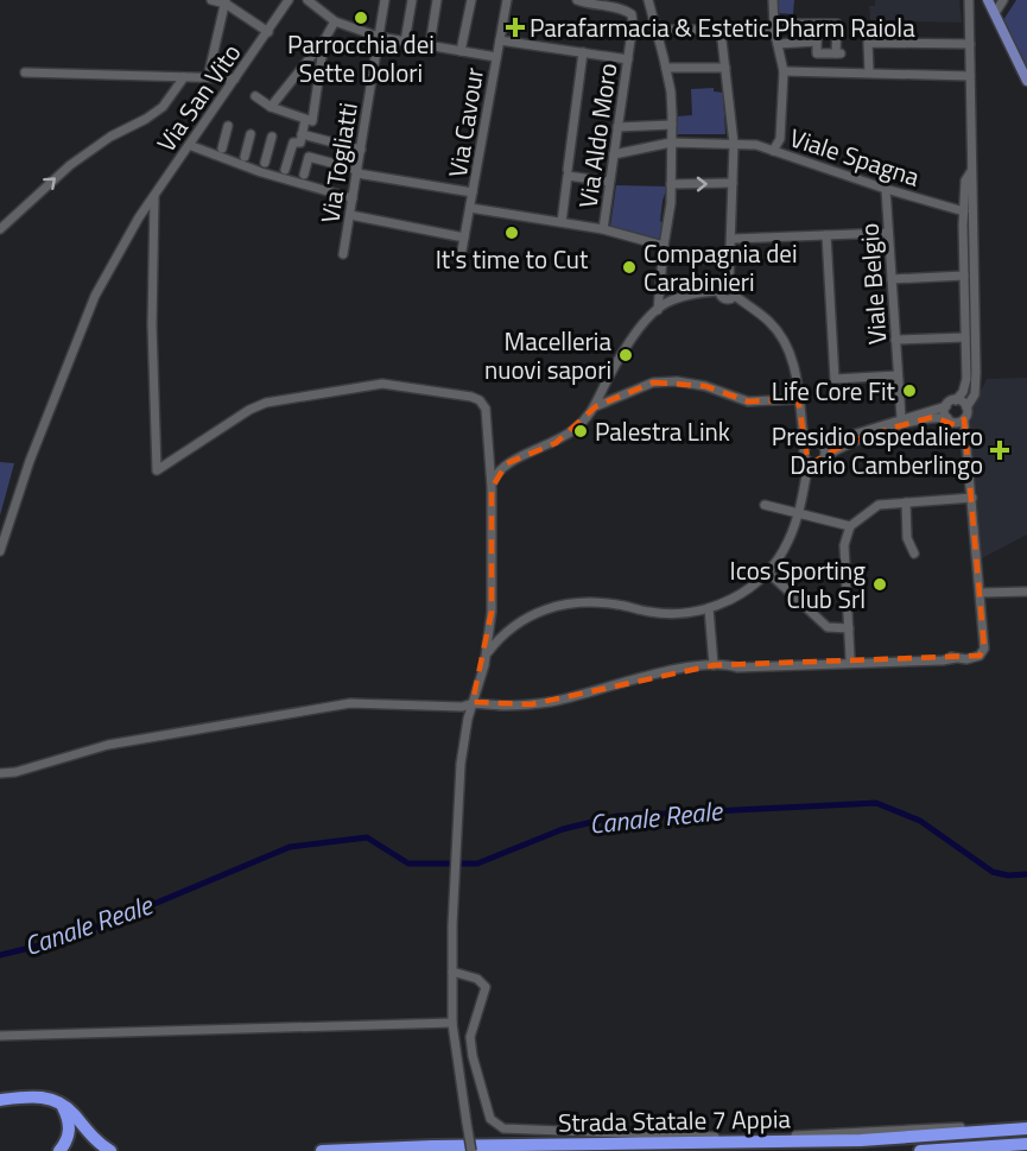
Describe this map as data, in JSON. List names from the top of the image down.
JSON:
{
  "streets": {
    "highway": ["Strada Statale 7 Appia"],
    "street": [
      "Via San Vito",
      "Via Cavour",
      "Via Aldo Moro",
      "Viale Spagna",
      "Via Togliatti",
      "Viale Belgio"
    ]
  },
  "crossings": [
    ["Via Cavour", "Via Aldo Moro"],
    ["Via Aldo Moro", "Viale Spagna"],
    ["Viale Spagna", "Viale Belgio"]
  ],
  "water": ["Canale Reale"],
  "places": {
    "other": [
      "Parrocchia dei Sette Dolori",
      "It's time to Cut",
      "Compagnia dei Carabinieri",
      "Macelleria nuovi sapori",
      "Life Core Fit",
      "Palestra Link",
      "Icos Sporting Club Srl"
    ],
    "health": ["Parafarmacia & Estetic Pharm Raiola", "Presidio ospedaliero Dario Camberlingo"]
  }
}
